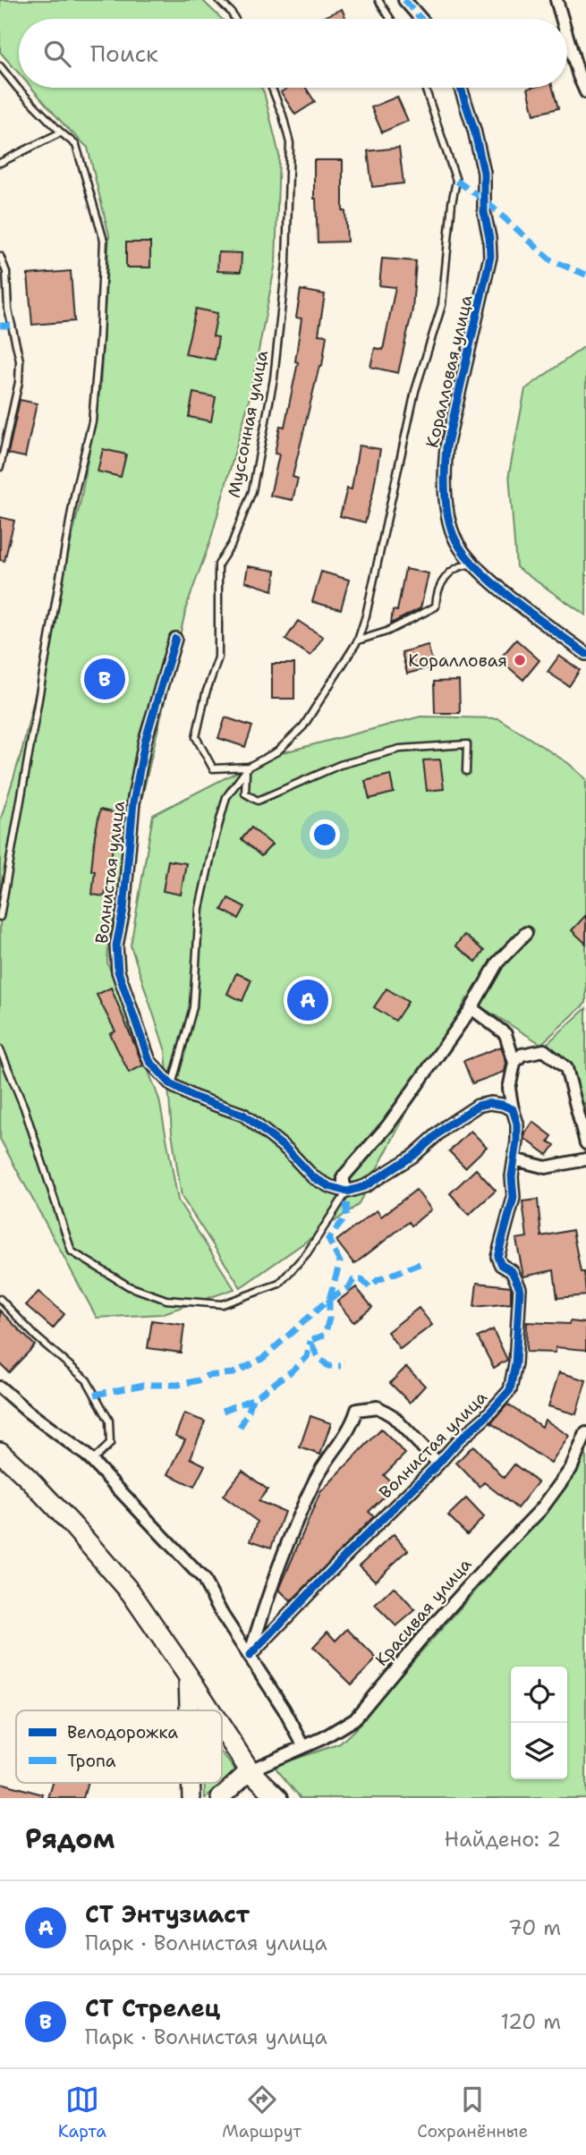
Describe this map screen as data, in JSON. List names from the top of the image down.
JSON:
{
  "streets": {
    "street": ["Коралловая улица", "Волнистая улица", "Красивая улица"],
    "lane": ["Муссонная улица"]
  },
  "places": ["Коралловая"],
  "legend": ["Велодорожка", "Тропа"],
  "page": {
    "search": "Поиск",
    "pins": ["B", "A"],
    "heading": ["Рядом", "Найдено: 2"],
    "list": [
      {
        "mark": "A",
        "name": "СТ Энтузиаст",
        "note": "Парк · Волнистая улица",
        "value": "70 m"
      },
      {
        "mark": "B",
        "name": "СТ Стрелец",
        "note": "Парк · Волнистая улица",
        "value": "120 m"
      }
    ],
    "nav": ["Карта", "Маршрут", "Сохранённые"]
  }
}
